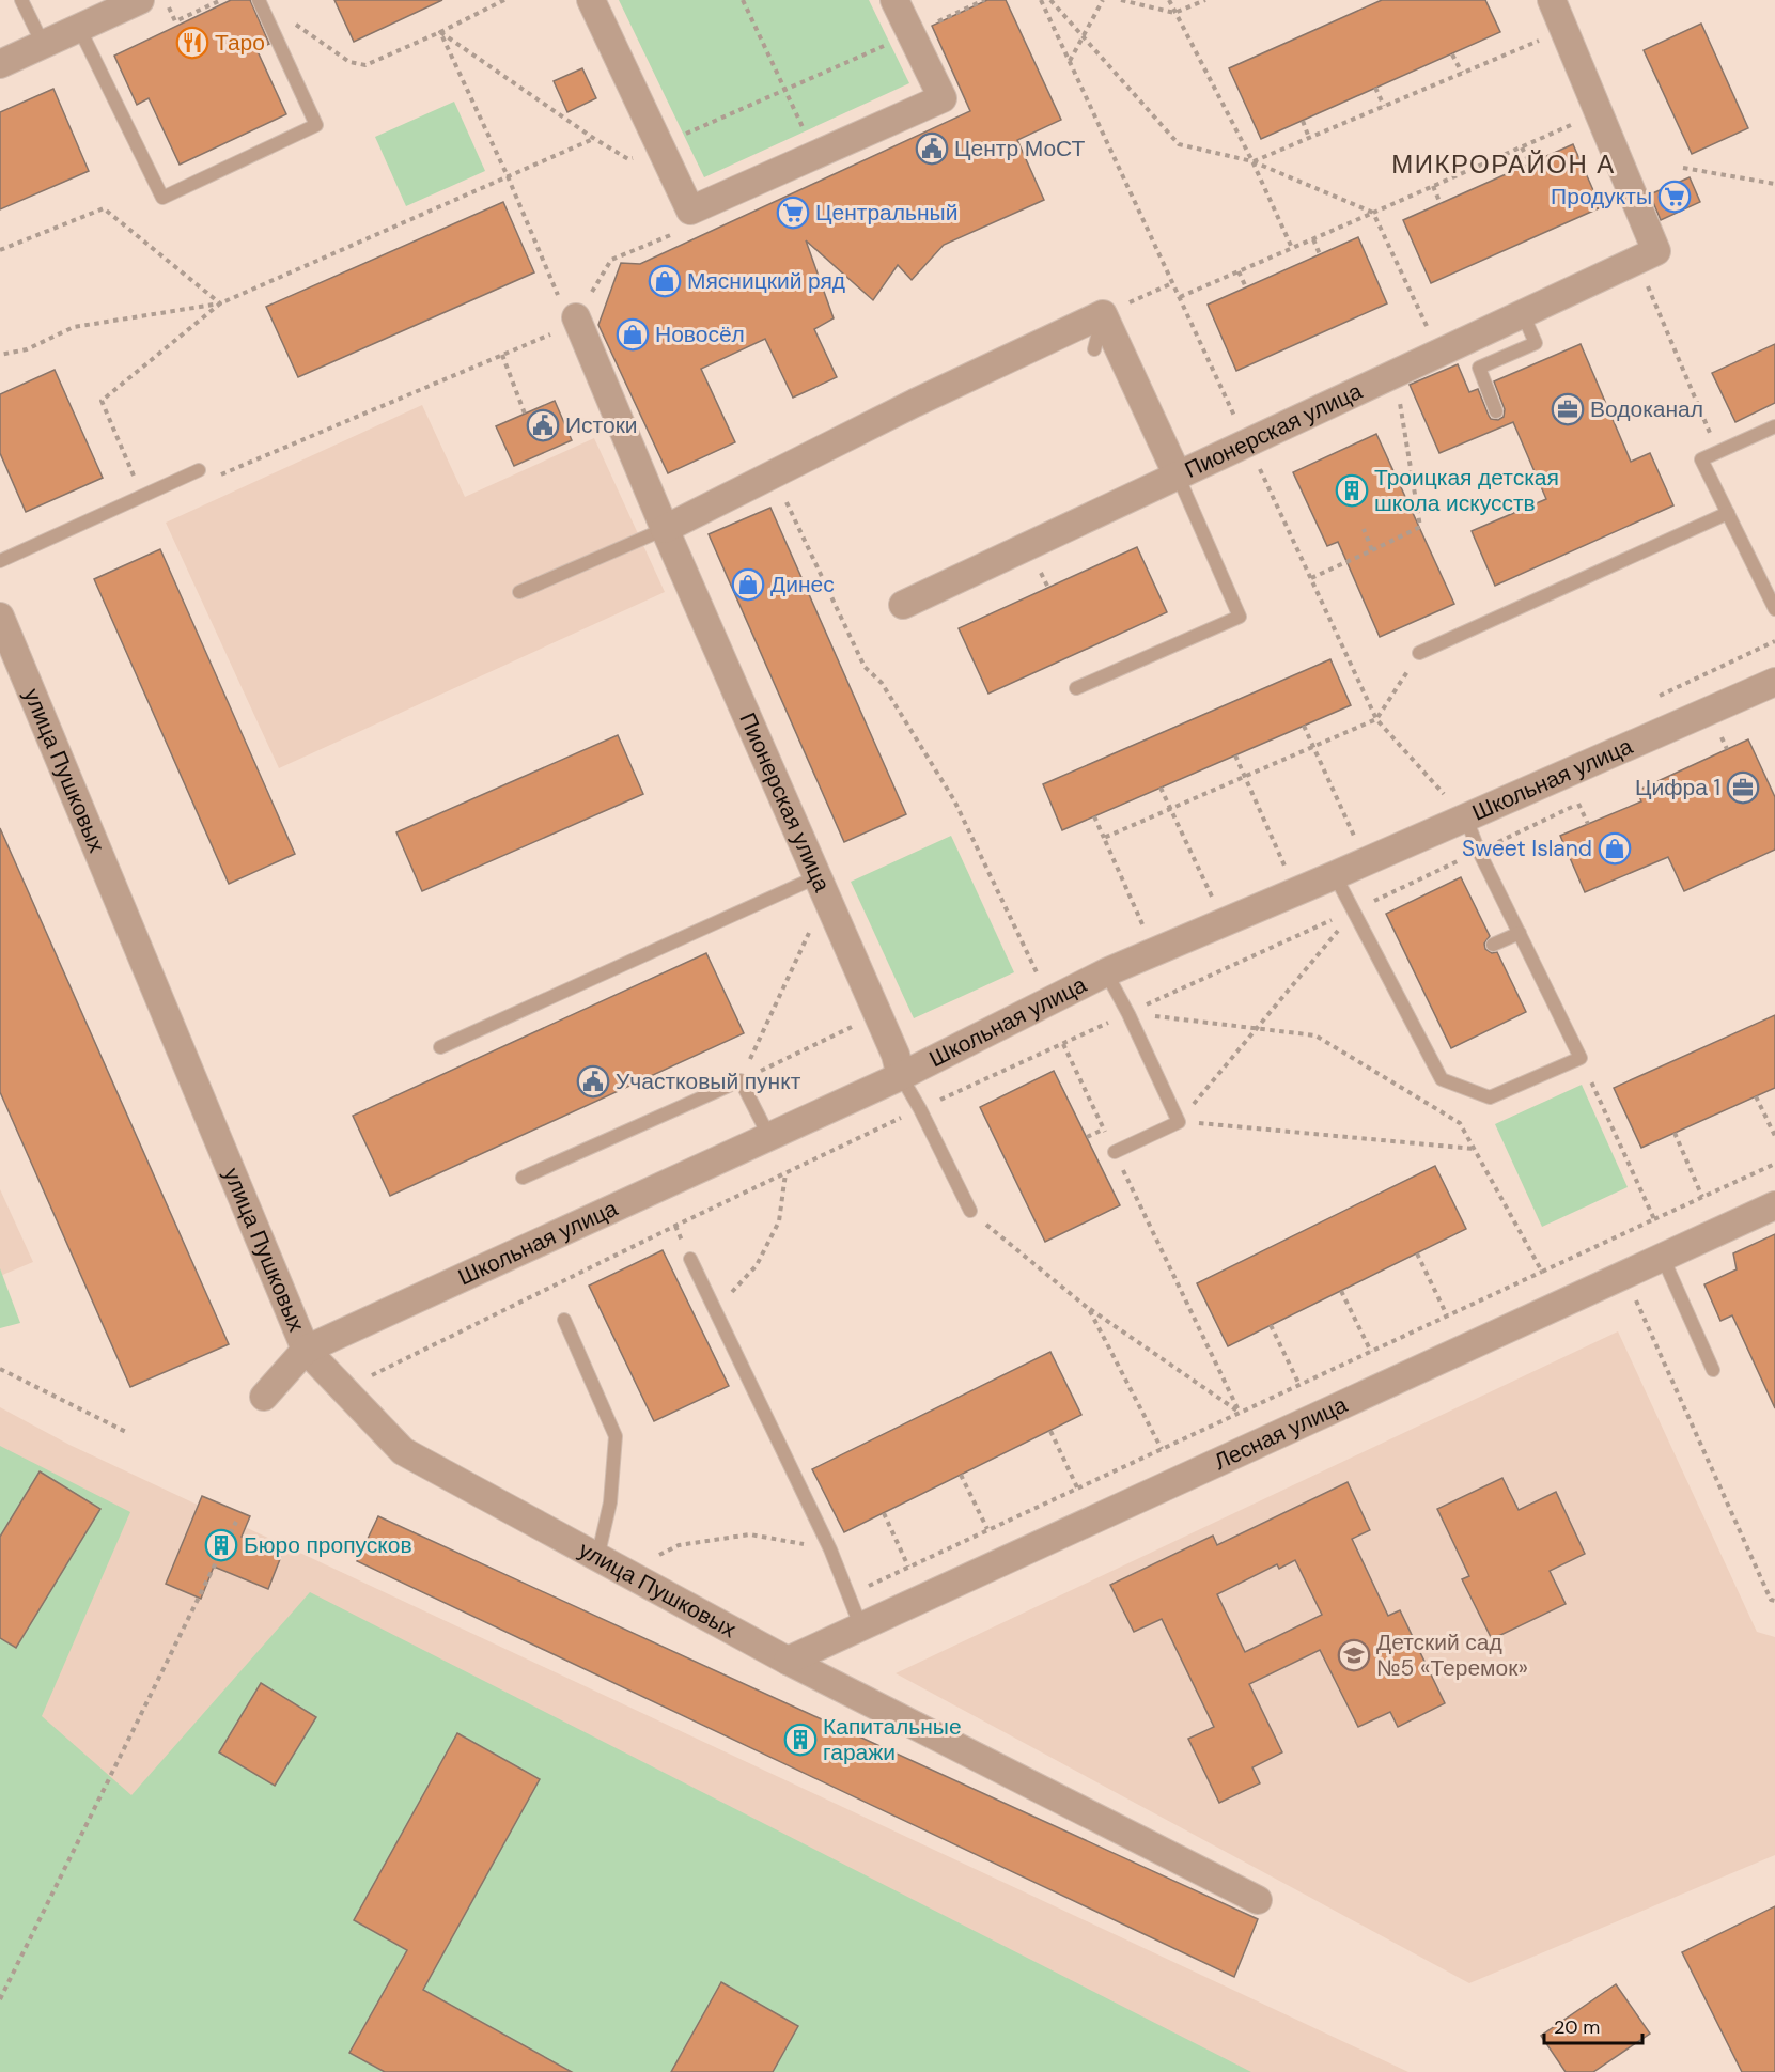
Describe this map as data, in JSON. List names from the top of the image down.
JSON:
{
  "streets": {
    "street": [
      "Пионерская улица",
      "улица Пушковых",
      "Школьная улица",
      "Лесная улица"
    ]
  },
  "crossings": [
    ["Пионерская улица", "Школьная улица"],
    ["улица Пушковых", "Школьная улица"],
    ["улица Пушковых", "Лесная улица"]
  ],
  "districts": ["МИКРОРАЙОН А"],
  "places": {
    "restaurant": ["Таро"],
    "public building": ["Центр МоСТ", "Истоки", "Участковый пункт"],
    "supermarket": ["Продукты", "Центральный"],
    "shop": [
      "Мясницкий ряд",
      "Новосёл",
      "Динес",
      "Sweet Island"
    ],
    "office": ["Водоканал", "Цифра 1"],
    "building": ["Троицкая детская школа искусств", "Бюро пропусков", "Капитальные гаражи"],
    "school or university": ["Детский сад №5 «Теремок»"]
  },
  "scale_bar": "20 m"
}
